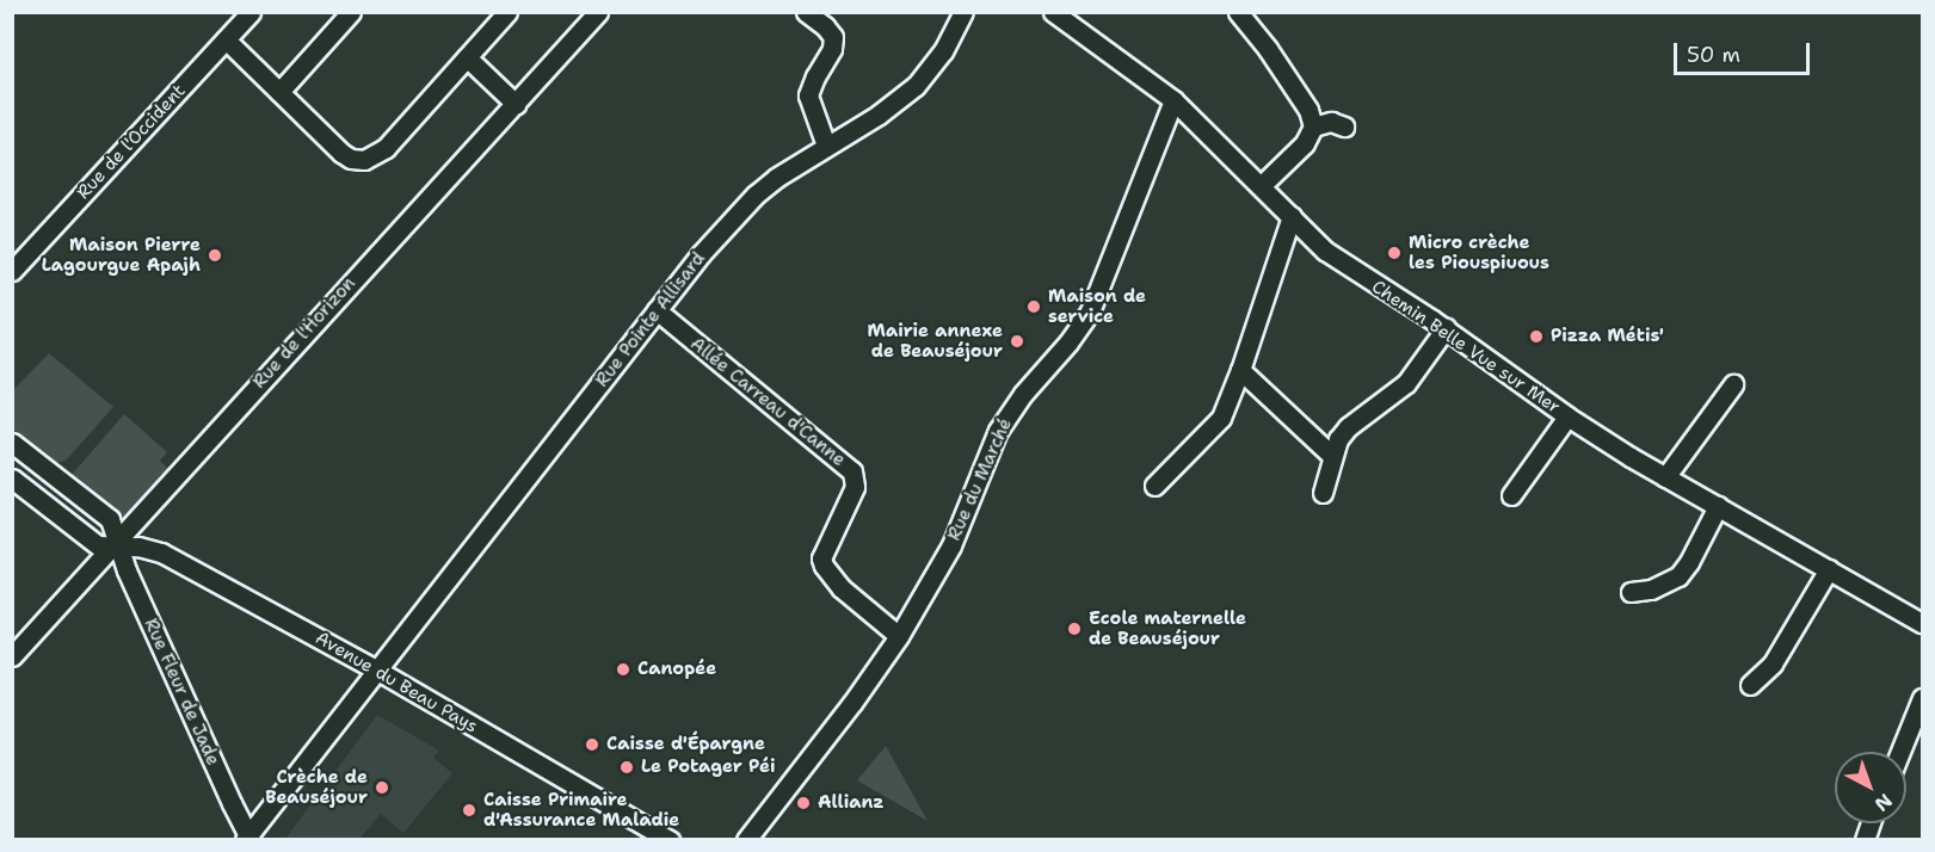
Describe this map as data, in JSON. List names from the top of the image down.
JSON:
{
  "streets": {
    "street": [
      "Rue de l'Occident",
      "Rue Pointe Allisard",
      "Rue de l'Horizon",
      "Chemin Belle Vue sur Mer",
      "Allée Carreau d'Canne",
      "Rue du Marché",
      "Avenue du Beau Pays",
      "Rue Fleur de Jade"
    ]
  },
  "crossings": [
    ["Rue Pointe Allisard", "Allée Carreau d'Canne"],
    ["Rue Pointe Allisard", "Avenue du Beau Pays"],
    ["Rue Pointe Allisard", "Rue Fleur de Jade"],
    ["Rue de l'Horizon", "Avenue du Beau Pays"],
    ["Rue de l'Horizon", "Rue Fleur de Jade"],
    ["Chemin Belle Vue sur Mer", "Rue du Marché"],
    ["Allée Carreau d'Canne", "Rue du Marché"],
    ["Avenue du Beau Pays", "Rue Fleur de Jade"]
  ],
  "places": [
    "Micro crèche les Piouspiuous",
    "Maison Pierre Lagourgue Apajh",
    "Maison de service",
    "Pizza Métis'",
    "Mairie annexe de Beauséjour",
    "Ecole maternelle de Beauséjour",
    "Canopée",
    "Caisse d'Épargne",
    "Le Potager Péi",
    "Crèche de Beauséjour",
    "Allianz",
    "Caisse Primaire d'Assurance Maladie"
  ],
  "scale_bar": "50 m",
  "north": "bottom right"
}
